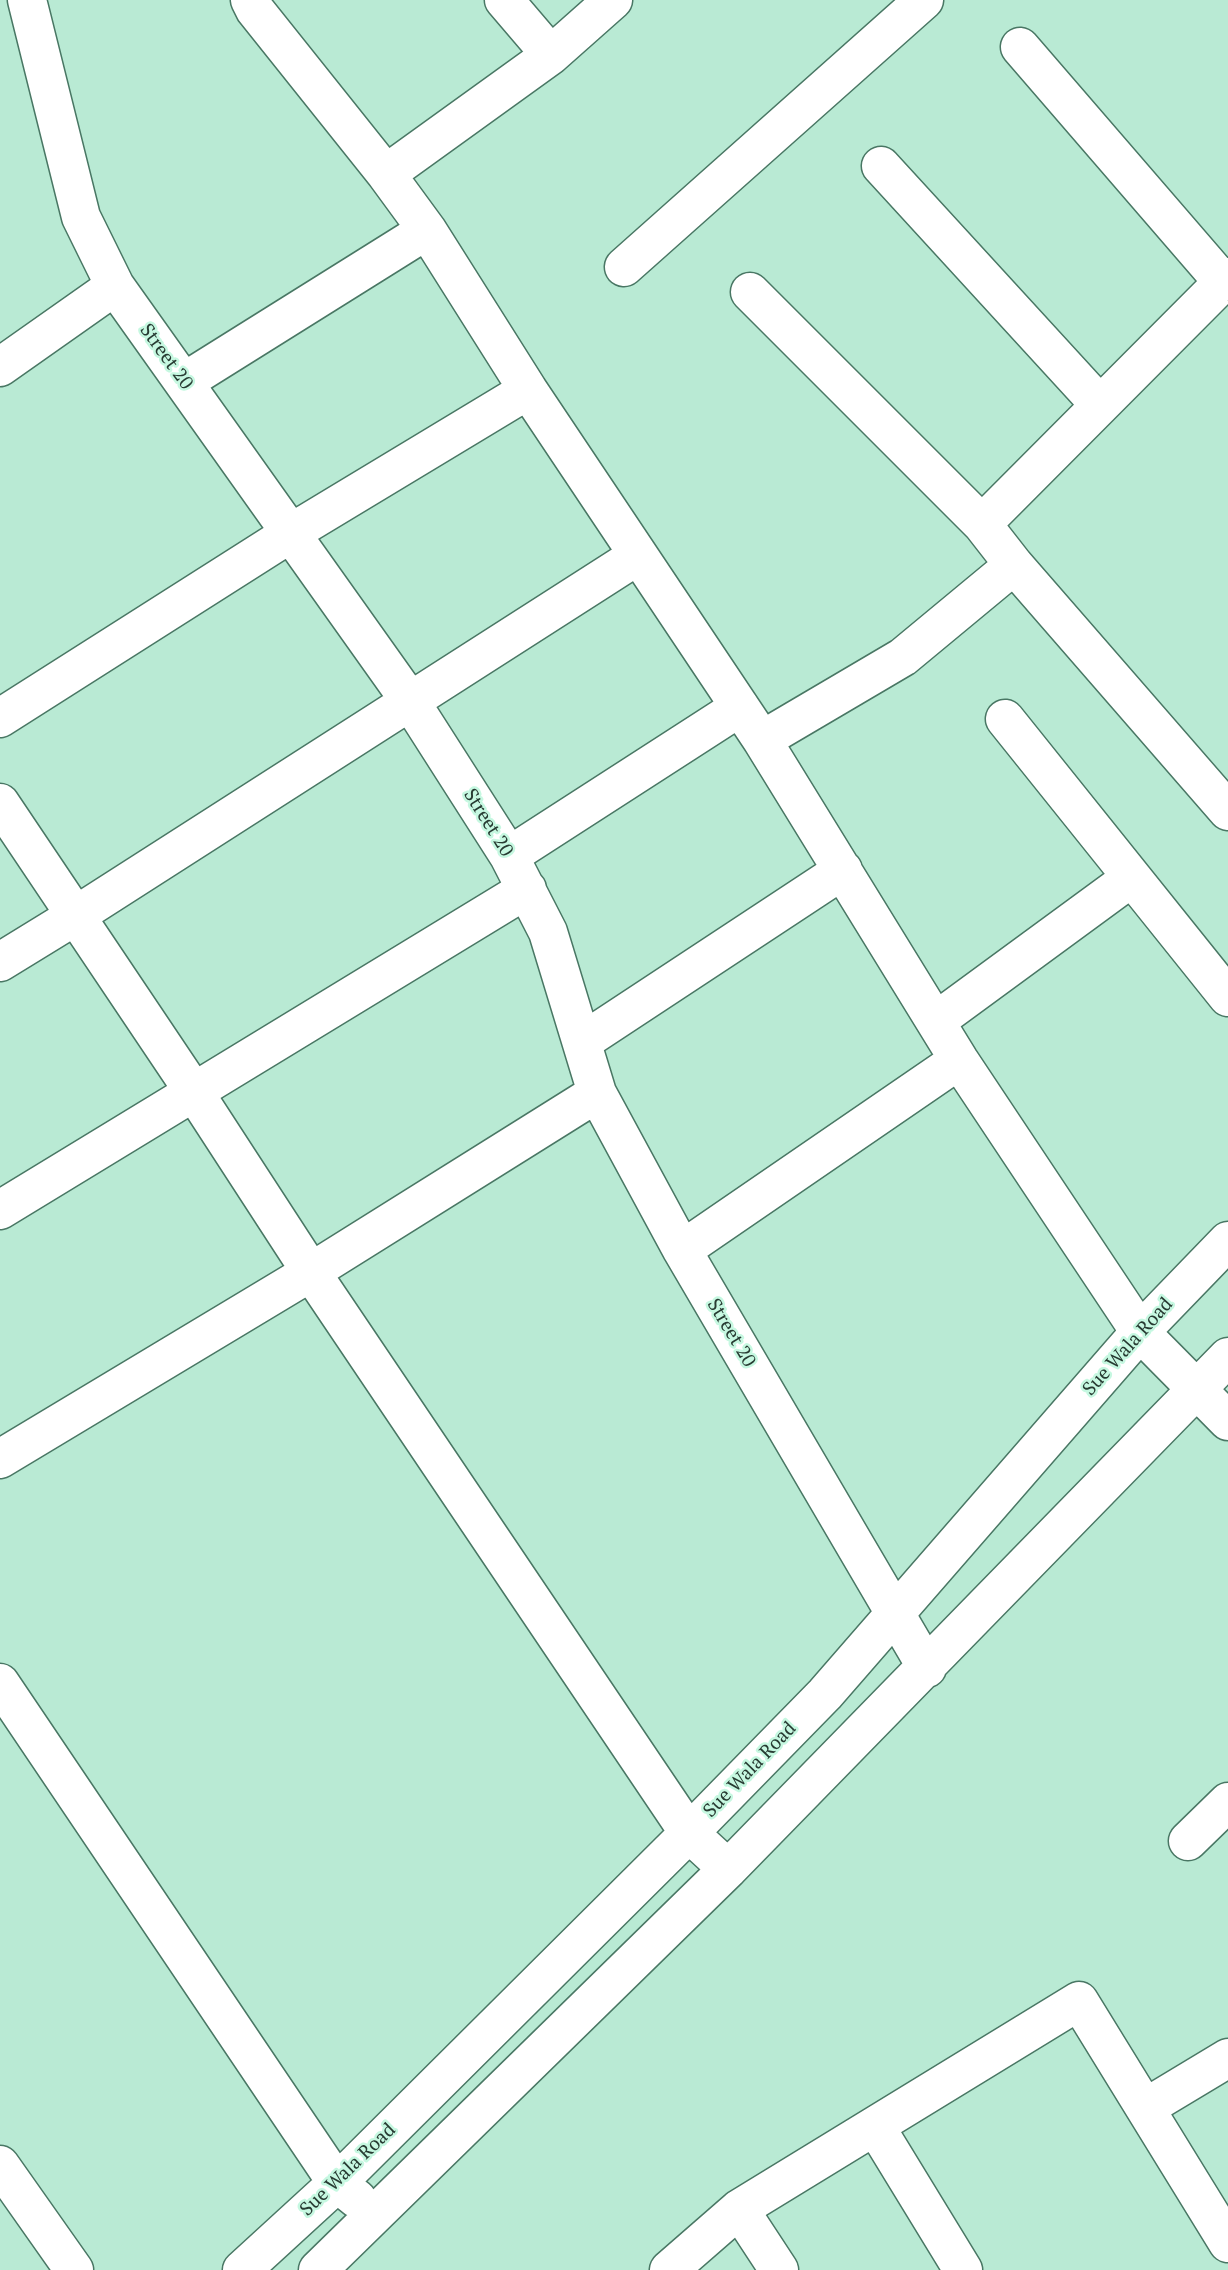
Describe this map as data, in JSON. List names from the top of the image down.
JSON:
{
  "streets": {
    "street": ["Street 20", "Sue Wala Road"]
  },
  "crossings": [
    ["Street 20", "Sue Wala Road"]
  ]
}
